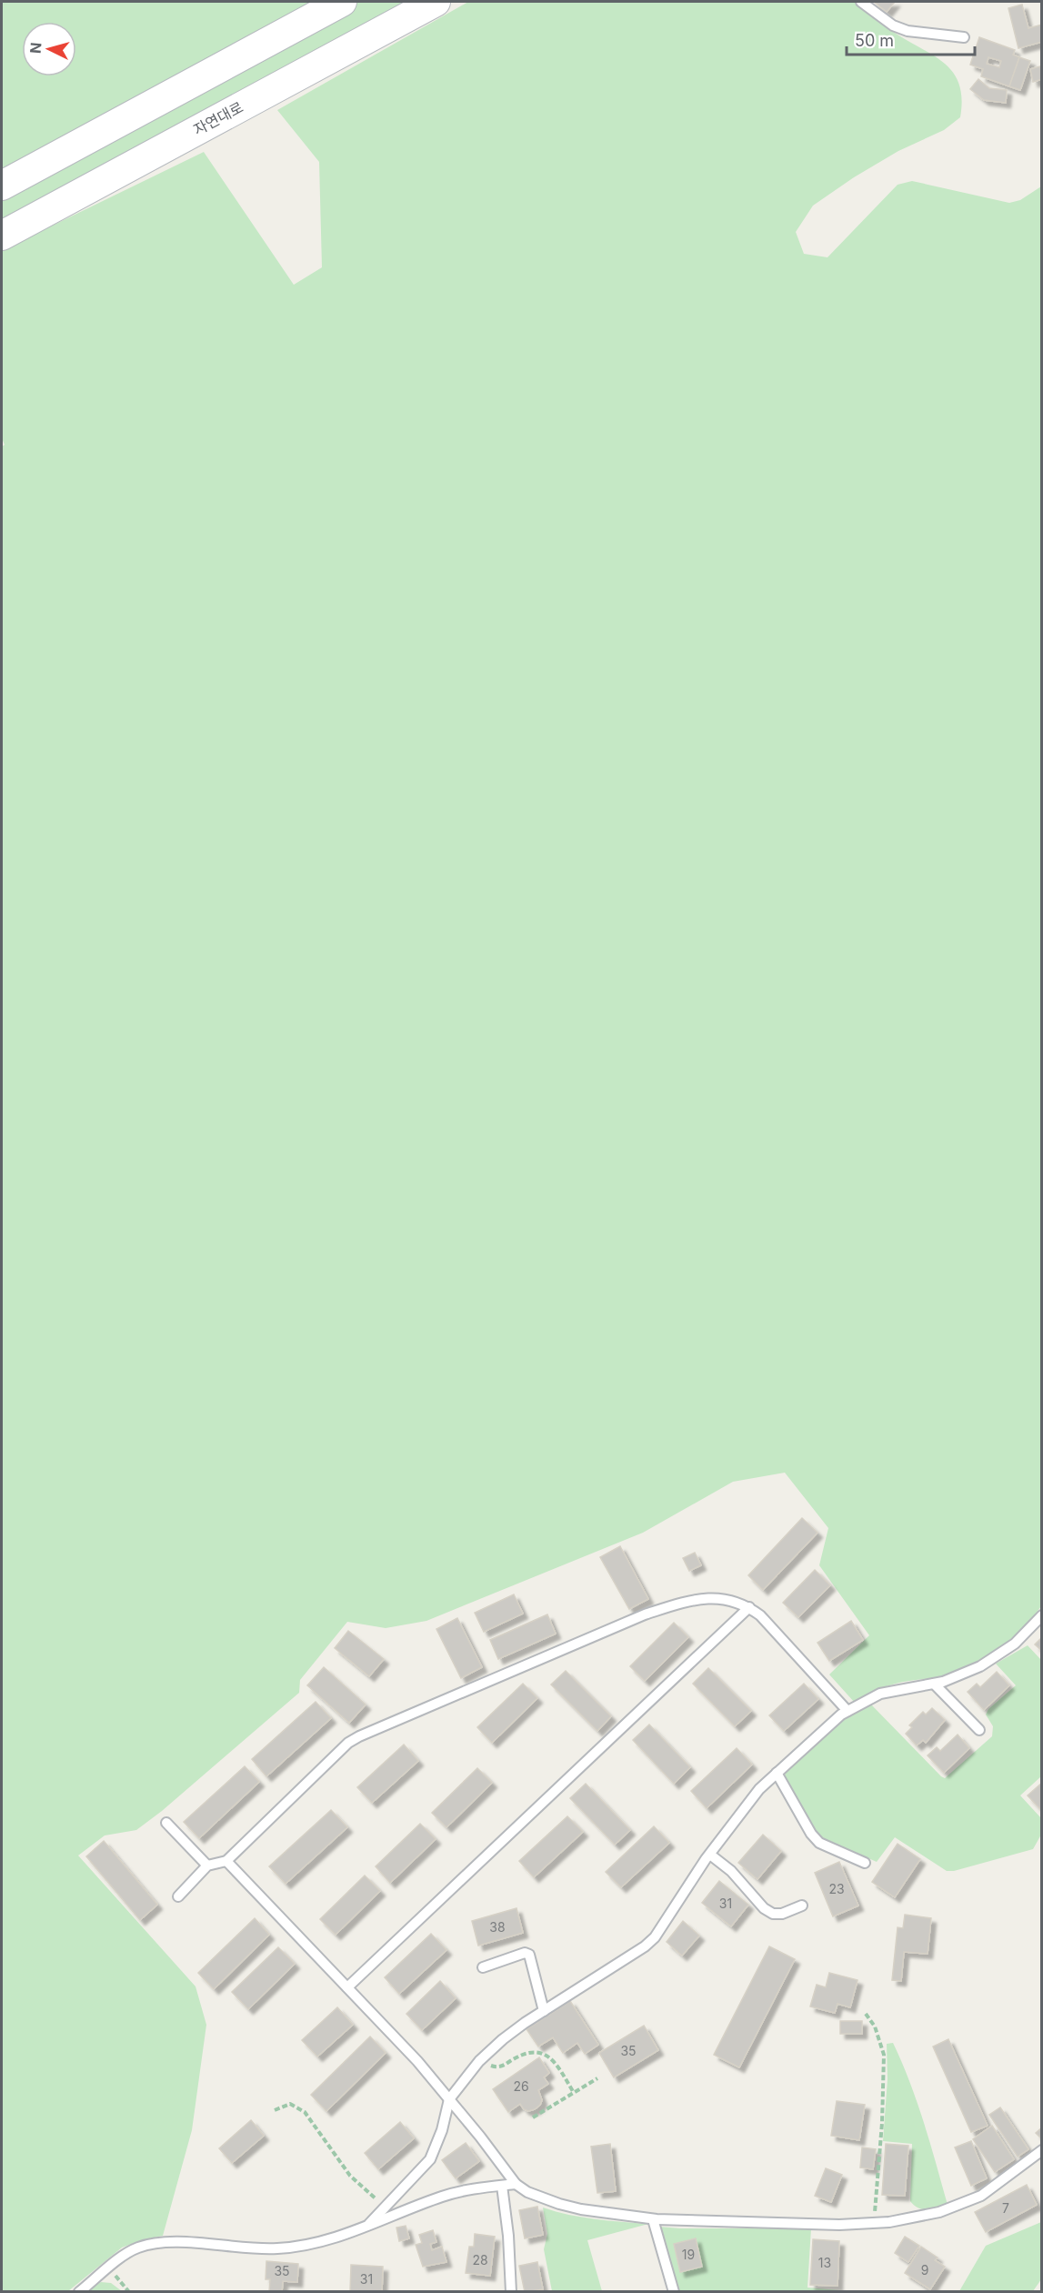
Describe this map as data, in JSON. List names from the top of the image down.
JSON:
{
  "streets": {
    "main road": ["자연대로"]
  },
  "house_numbers": [
    "23",
    "31",
    "38",
    "35",
    "26",
    "7",
    "19",
    "28",
    "13",
    "9",
    "35",
    "31"
  ],
  "scale_bar": "50 m",
  "north": "left"
}
